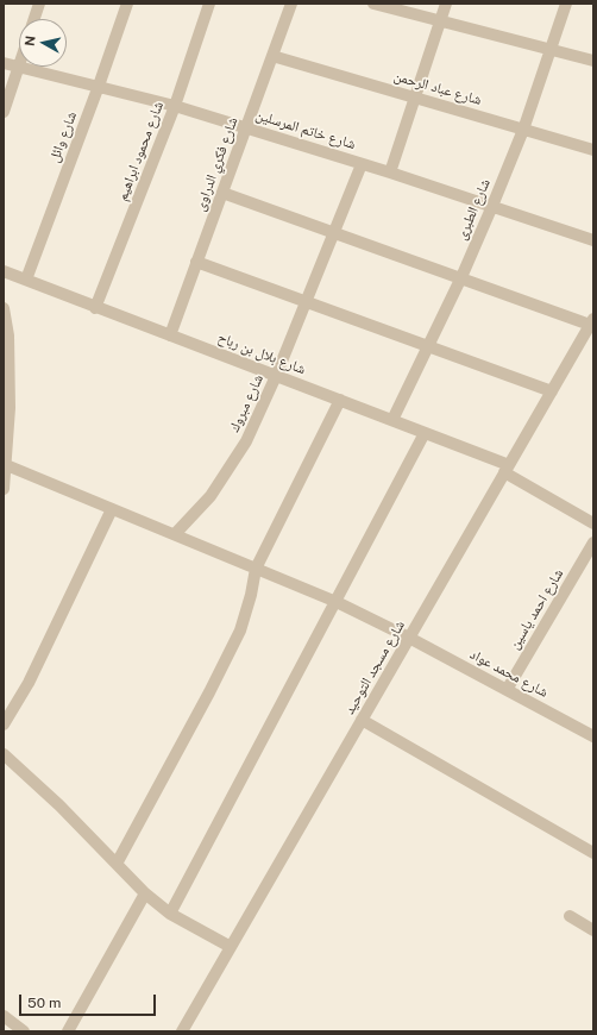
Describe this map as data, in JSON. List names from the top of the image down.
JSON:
{
  "streets": {
    "street": [
      "شارع عباد الرحمن",
      "شارع خاتم المرسلين",
      "شارع وائل",
      "شارع محمود ابراهيم",
      "شارع فكري الدراوى",
      "شارع الطبرى",
      "شارع بلال بن رباح",
      "شارع مبروك",
      "شارع احمد ياسين",
      "شارع مسجد التوحيد",
      "شارع محمد عواد"
    ]
  },
  "crossings": [
    ["شارع عباد الرحمن", "شارع فكري الدراوى"],
    ["شارع عباد الرحمن", "شارع الطبرى"],
    ["شارع خاتم المرسلين", "شارع وائل"],
    ["شارع خاتم المرسلين", "شارع محمود ابراهيم"],
    ["شارع خاتم المرسلين", "شارع فكري الدراوى"],
    ["شارع خاتم المرسلين", "شارع الطبرى"],
    ["شارع خاتم المرسلين", "شارع مبروك"],
    ["شارع وائل", "شارع بلال بن رباح"],
    ["شارع محمود ابراهيم", "شارع بلال بن رباح"],
    ["شارع فكري الدراوى", "شارع بلال بن رباح"],
    ["شارع الطبرى", "شارع بلال بن رباح"],
    ["شارع بلال بن رباح", "شارع مبروك"],
    ["شارع بلال بن رباح", "شارع مسجد التوحيد"],
    ["شارع مبروك", "شارع محمد عواد"],
    ["شارع احمد ياسين", "شارع محمد عواد"],
    ["شارع مسجد التوحيد", "شارع محمد عواد"]
  ],
  "scale_bar": "50 m",
  "north": "left"
}
